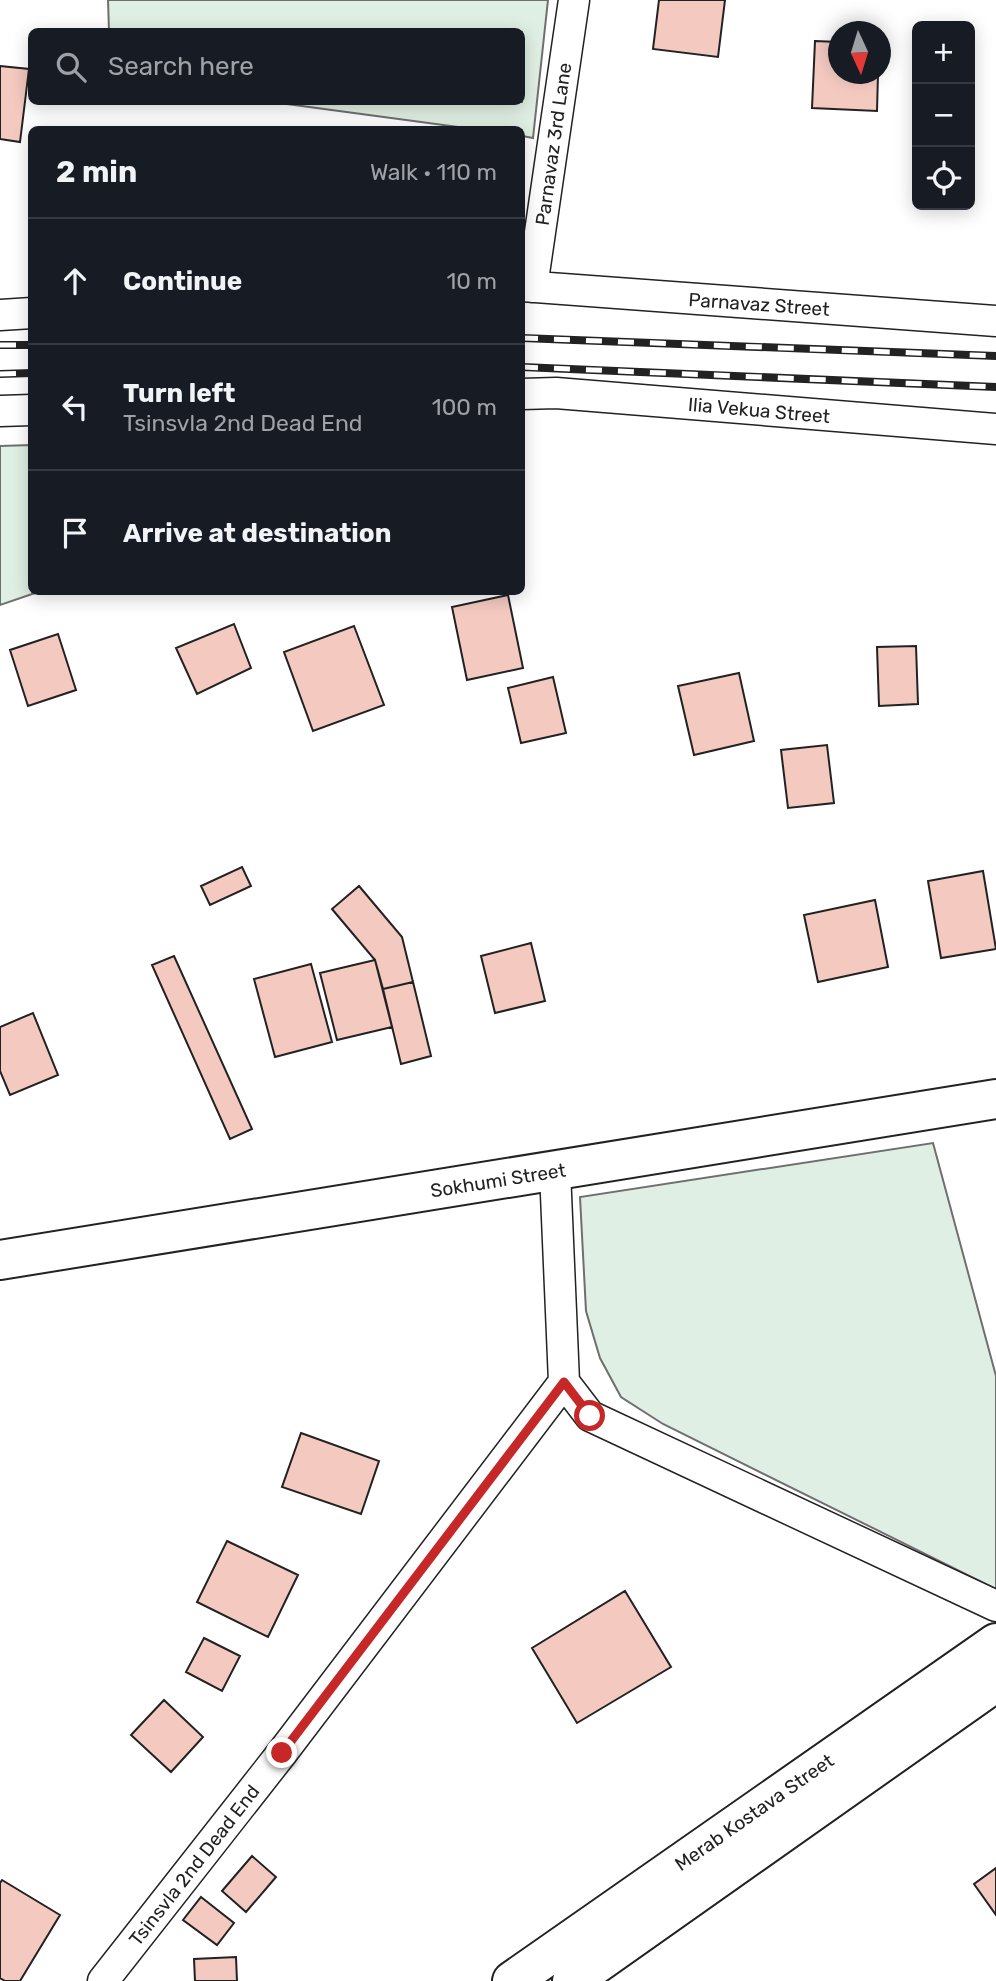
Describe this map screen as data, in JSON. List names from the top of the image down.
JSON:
{
  "streets": {
    "main road": ["Sokhumi Street", "Merab Kostava Street"],
    "street": [
      "Parnavaz 3rd Lane",
      "Parnavaz Street",
      "Ilia Vekua Street",
      "Tsinsvla 2nd Dead End"
    ]
  },
  "crossings": [
    ["Parnavaz 3rd Lane", "Parnavaz Street"]
  ],
  "north": "bottom",
  "page": {
    "map_buttons": ["+", "−"],
    "search": "Search here",
    "heading": ["2 min", "Walk · 110 m"],
    "list": [
      ["Continue", "10 m"],
      ["Turn left", "Tsinsvla 2nd Dead End", "100 m"],
      "Arrive at destination"
    ]
  }
}
